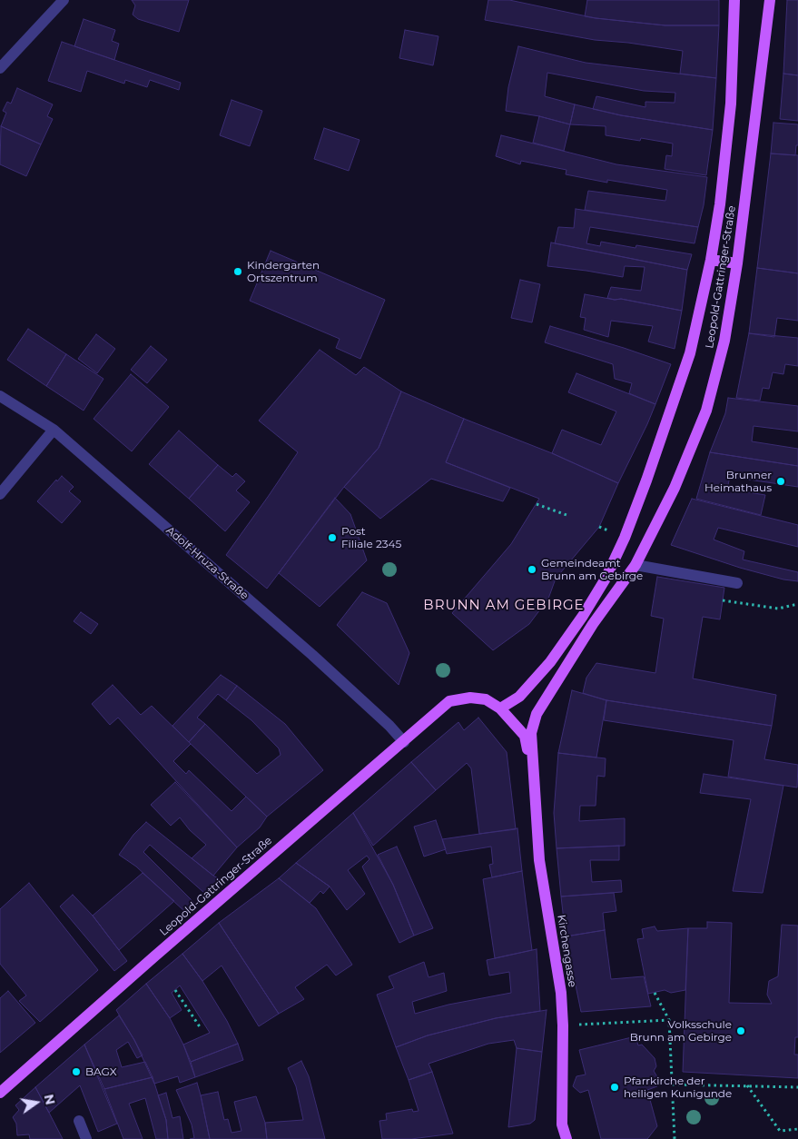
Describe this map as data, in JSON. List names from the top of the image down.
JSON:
{
  "streets": {
    "main road": ["Leopold-Gattringer-Straße", "Kirchengasse"],
    "street": ["Adolf-Hruza-Straße"]
  },
  "crossings": [
    ["Leopold-Gattringer-Straße", "Adolf-Hruza-Straße"],
    ["Leopold-Gattringer-Straße", "Kirchengasse"]
  ],
  "districts": ["BRUNN AM GEBIRGE"],
  "places": [
    "Kindergarten Ortszentrum",
    "Brunner Heimathaus",
    "Post Filiale 2345",
    "Gemeindeamt Brunn am Gebirge",
    "Volksschule Brunn am Gebirge",
    "BAGX",
    "Pfarrkirche der heiligen Kunigunde"
  ],
  "north": "right"
}
